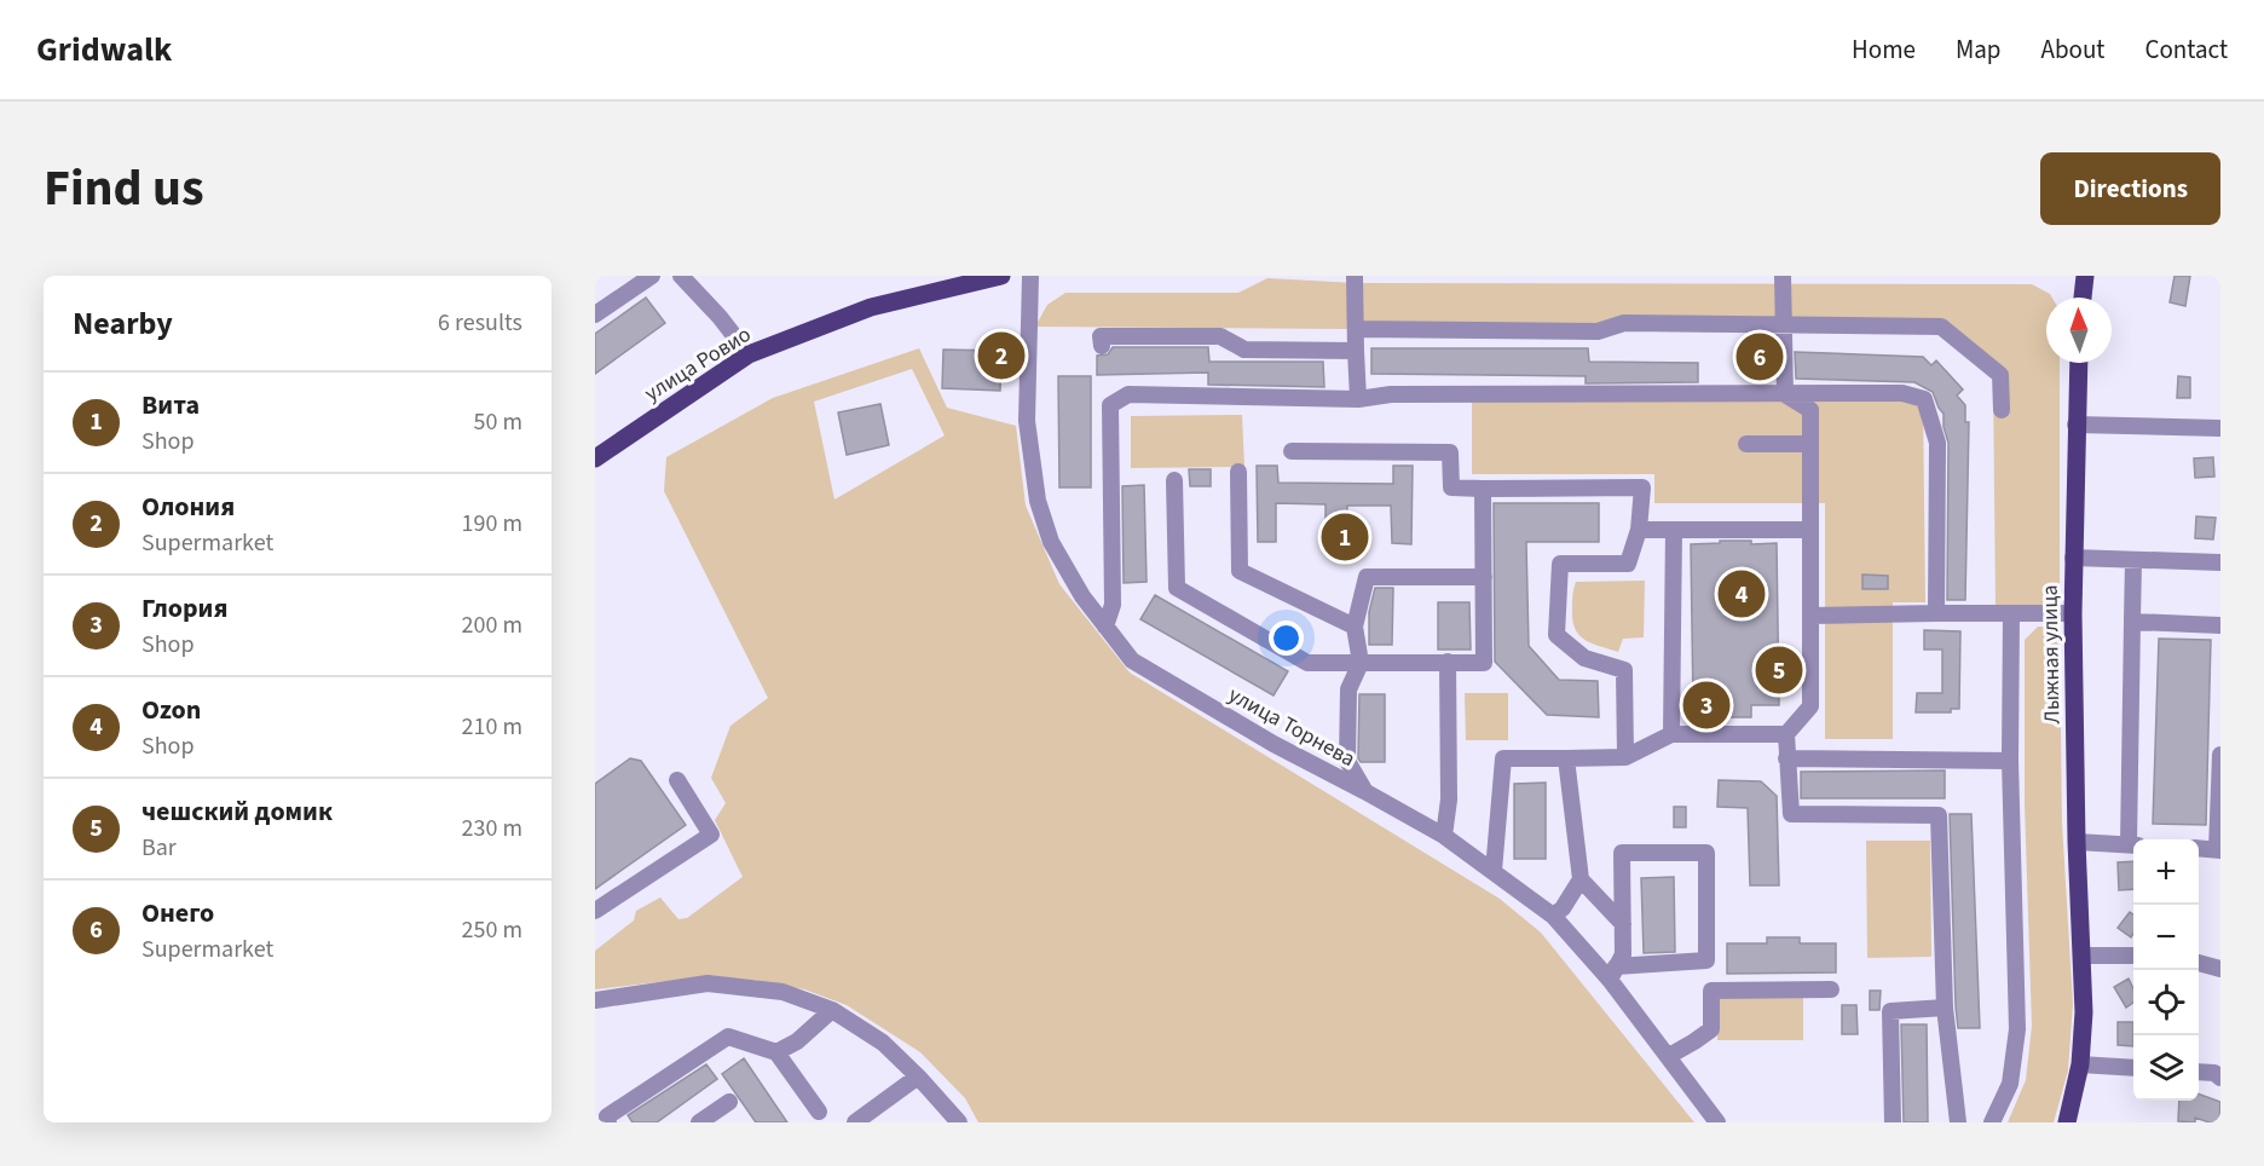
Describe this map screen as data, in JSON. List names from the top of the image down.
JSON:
{
  "streets": {
    "main road": ["улица Ровио", "Лыжная улица"],
    "street": ["улица Торнева"]
  },
  "north": "top",
  "page": {
    "header": "Gridwalk",
    "nav": [
      "Home",
      "Map",
      "About",
      "Contact"
    ],
    "title": "Find us",
    "buttons": "Directions",
    "heading": ["Nearby", "6 results"],
    "pins": [
      "2",
      "6",
      "1",
      "4",
      "5",
      "3"
    ],
    "list": [
      {
        "mark": "1",
        "name": "Вита",
        "note": "Shop",
        "value": "50 m"
      },
      {
        "mark": "2",
        "name": "Олония",
        "note": "Supermarket",
        "value": "190 m"
      },
      {
        "mark": "3",
        "name": "Глория",
        "note": "Shop",
        "value": "200 m"
      },
      {
        "mark": "4",
        "name": "Ozon",
        "note": "Shop",
        "value": "210 m"
      },
      {
        "mark": "5",
        "name": "чешский домик",
        "note": "Bar",
        "value": "230 m"
      },
      {
        "mark": "6",
        "name": "Онего",
        "note": "Supermarket",
        "value": "250 m"
      }
    ],
    "map_buttons": ["+", "−"]
  }
}
